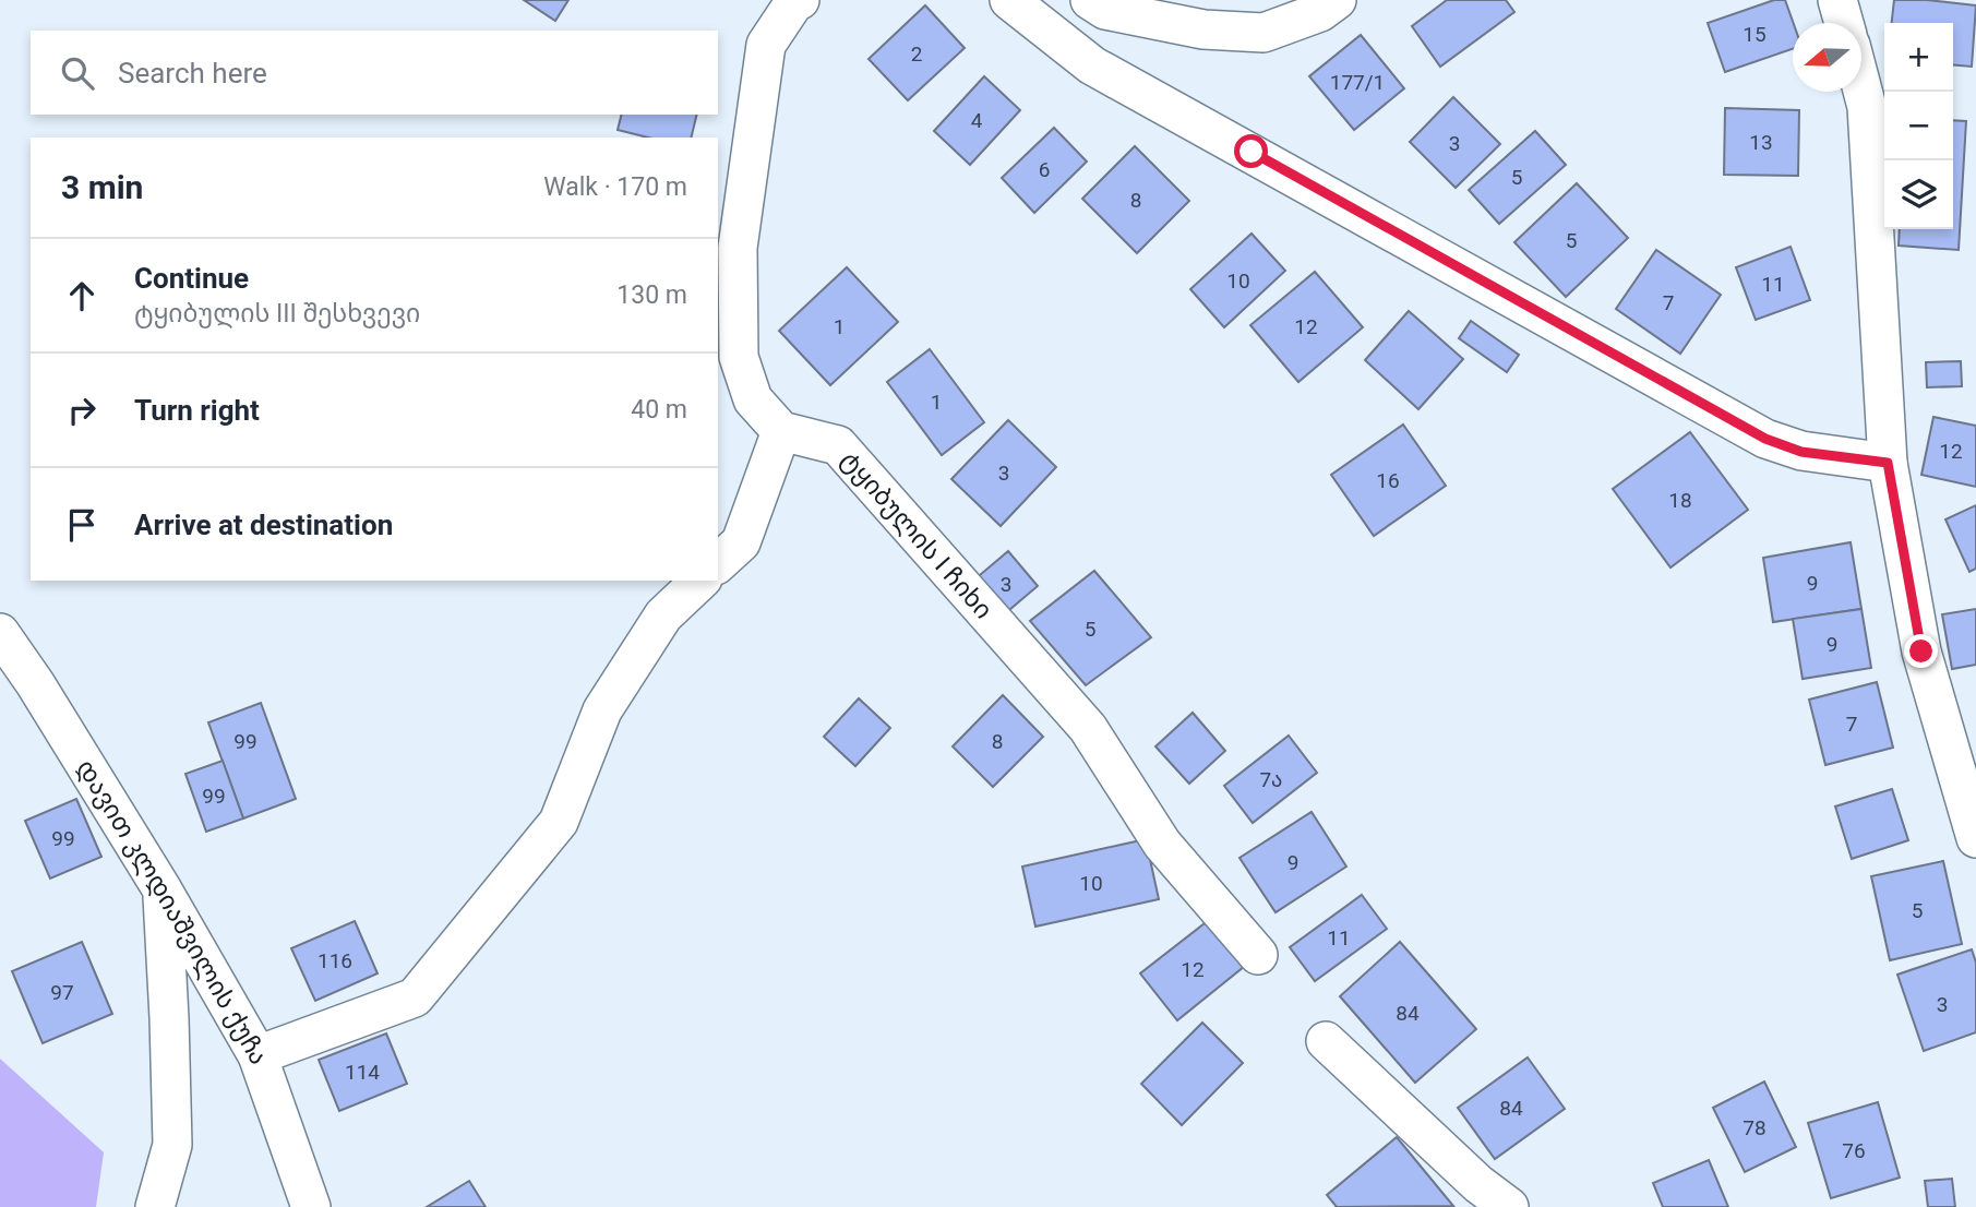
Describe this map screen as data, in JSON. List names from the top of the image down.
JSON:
{
  "streets": {
    "street": ["ტყიბულის I ჩიხი", "დავით კლდიაშვილის ქუჩა"]
  },
  "house_numbers": [
    "15",
    "2",
    "177/1",
    "4",
    "13",
    "3",
    "6",
    "5",
    "8",
    "5",
    "10",
    "11",
    "7",
    "1",
    "12",
    "1",
    "12",
    "3",
    "16",
    "18",
    "9",
    "3",
    "5",
    "9",
    "7",
    "99",
    "8",
    "7ა",
    "99",
    "99",
    "9",
    "10",
    "5",
    "11",
    "116",
    "12",
    "97",
    "3",
    "84",
    "114",
    "84",
    "78",
    "76"
  ],
  "north": "left",
  "page": {
    "map_buttons": ["+", "−"],
    "search": "Search here",
    "heading": ["3 min", "Walk · 170 m"],
    "list": [
      ["Continue", "ტყიბულის III შესხვევი", "130 m"],
      ["Turn right", "40 m"],
      "Arrive at destination"
    ]
  }
}
